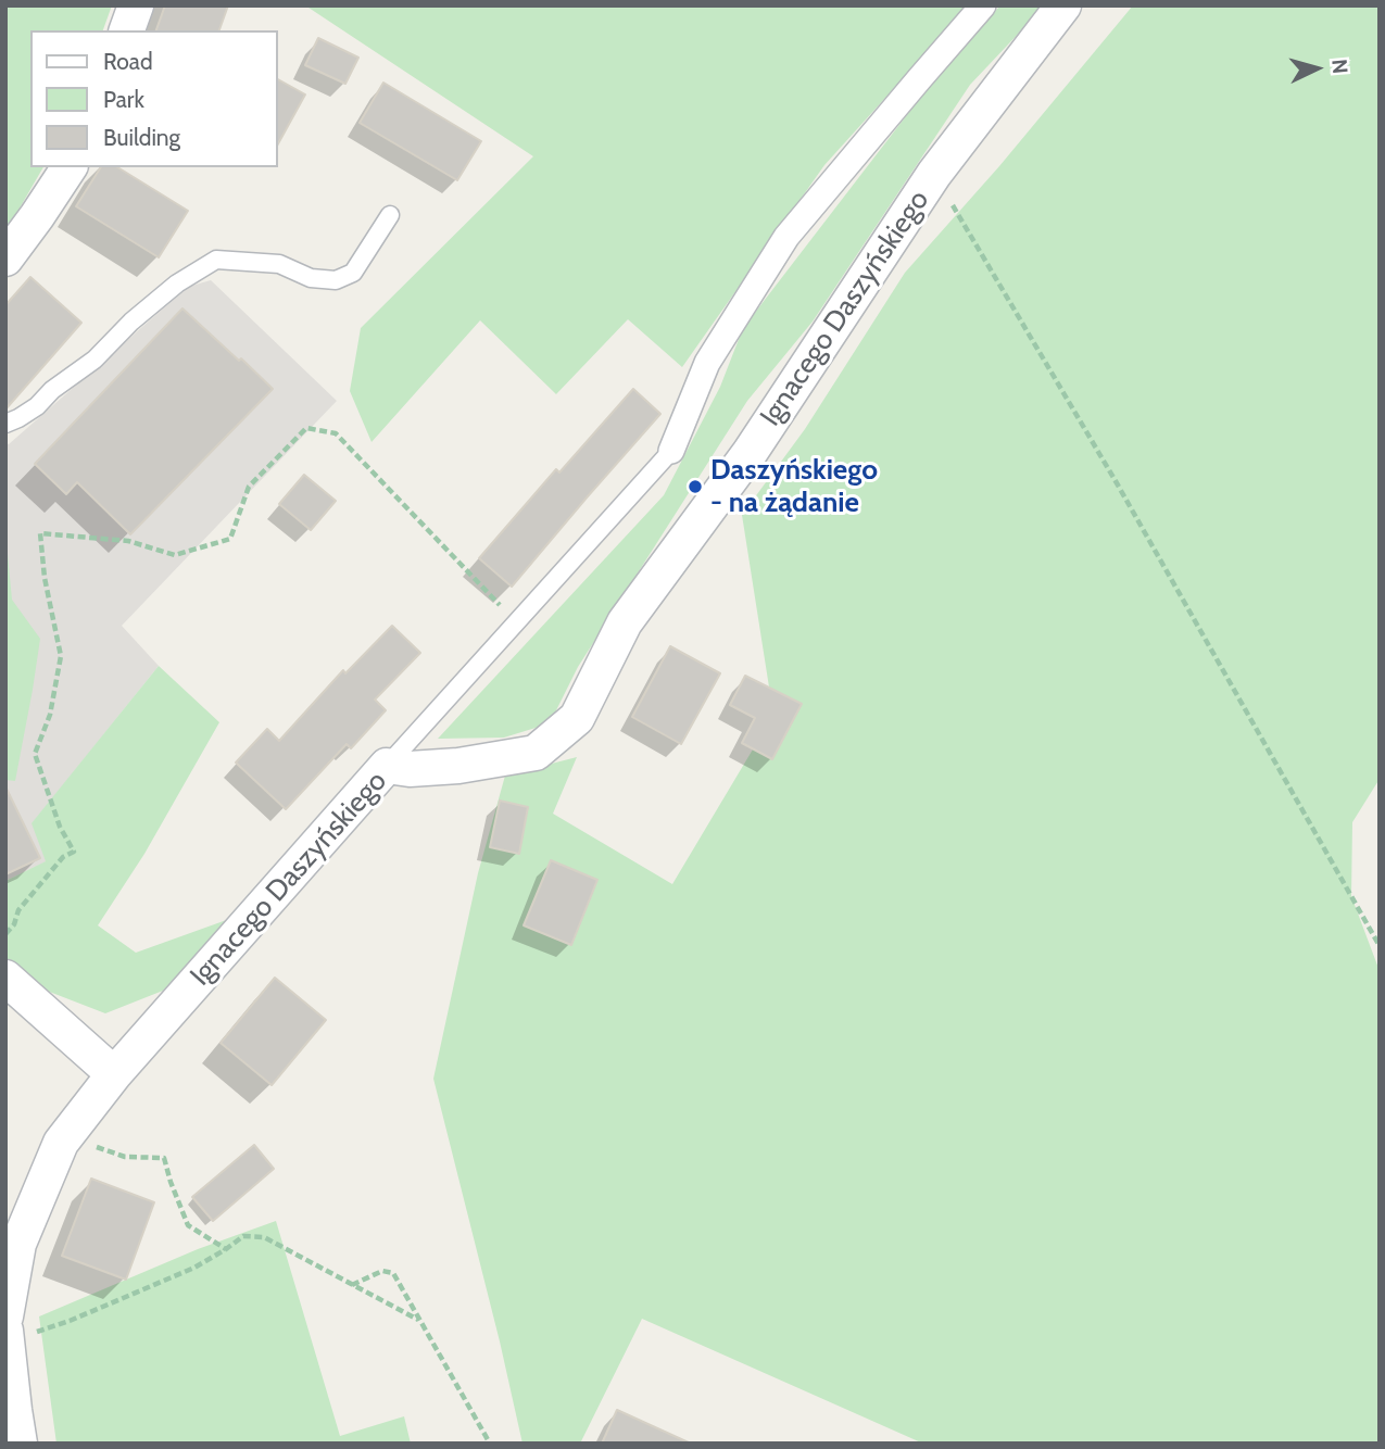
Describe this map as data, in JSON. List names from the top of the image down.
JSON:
{
  "streets": {
    "street": ["Ignacego Daszyńskiego"]
  },
  "places": ["Daszyńskiego - na żądanie"],
  "legend": ["Road", "Park", "Building"],
  "north": "right"
}
